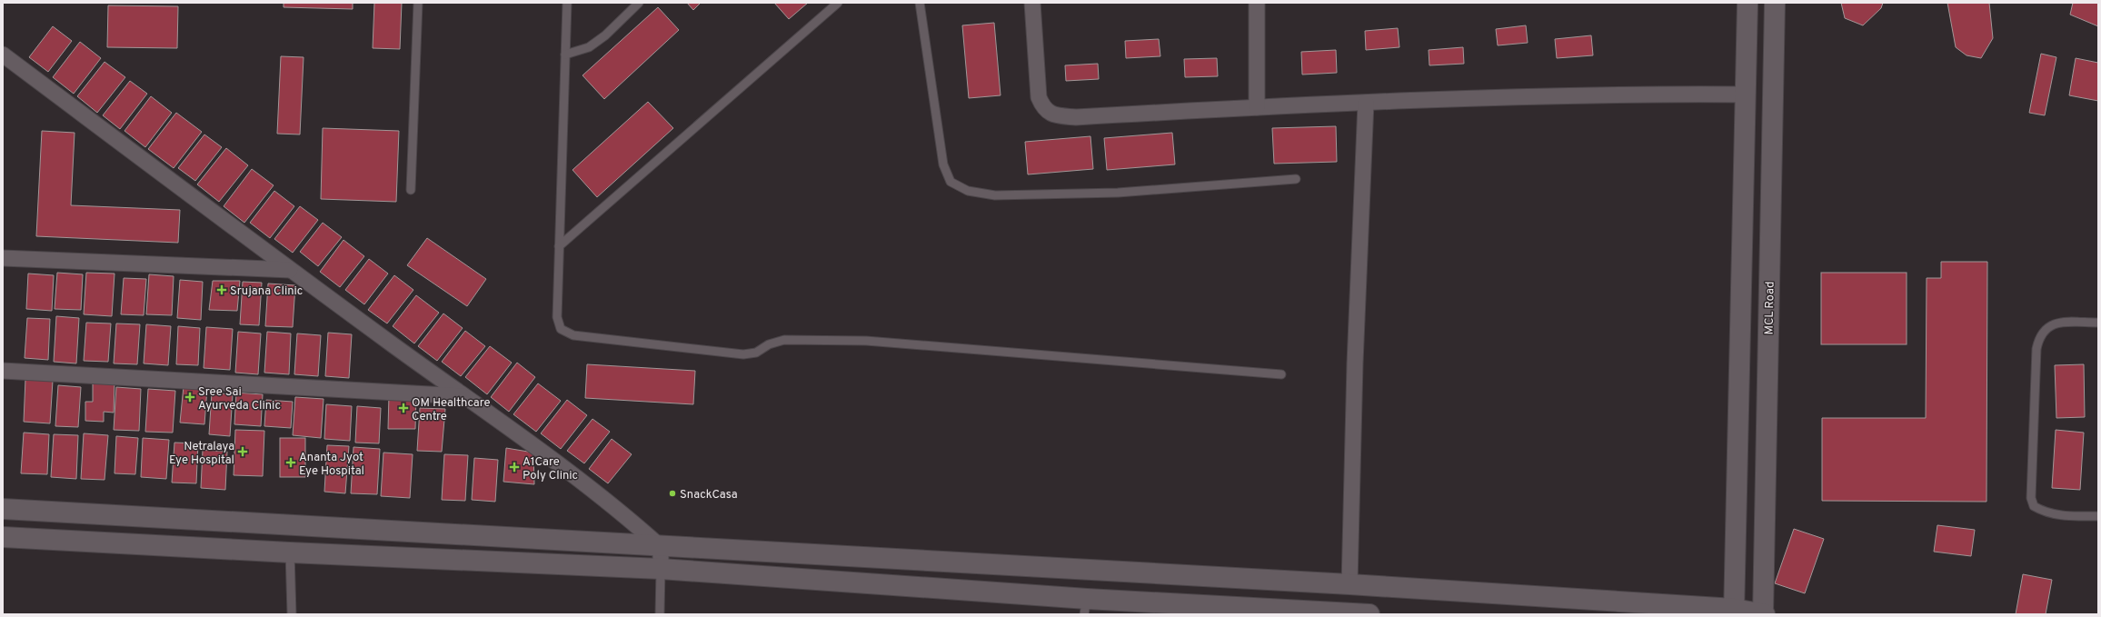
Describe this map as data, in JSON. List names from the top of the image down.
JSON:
{
  "streets": {
    "main road": ["MCL Road"]
  },
  "places": {
    "health": [
      "Srujana Clinic",
      "Sree Sai Ayurveda Clinic",
      "OM Healthcare Centre",
      "Netralaya Eye Hospital",
      "Ananta Jyot Eye Hospital",
      "A1Care Poly Clinic"
    ],
    "other": ["SnackCasa"]
  }
}
